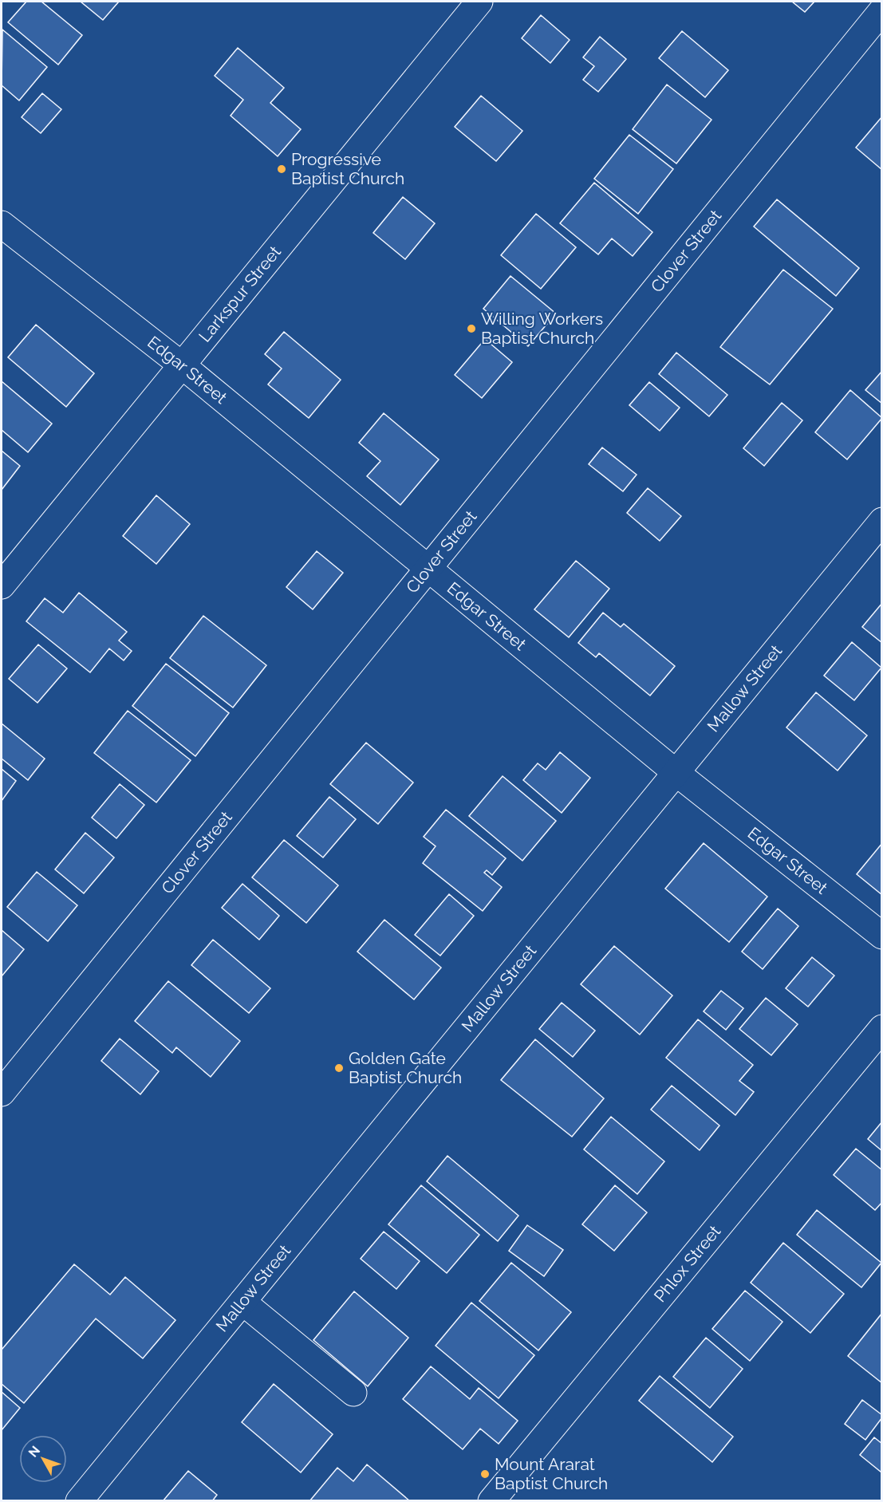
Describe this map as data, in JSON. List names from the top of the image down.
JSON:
{
  "streets": {
    "street": [
      "Clover Street",
      "Larkspur Street",
      "Edgar Street",
      "Mallow Street",
      "Phlox Street"
    ]
  },
  "crossings": [
    ["Clover Street", "Edgar Street"],
    ["Larkspur Street", "Edgar Street"],
    ["Edgar Street", "Mallow Street"]
  ],
  "places": [
    "Progressive Baptist Church",
    "Willing Workers Baptist Church",
    "Golden Gate Baptist Church",
    "Mount Ararat Baptist Church"
  ],
  "north": "top left"
}
